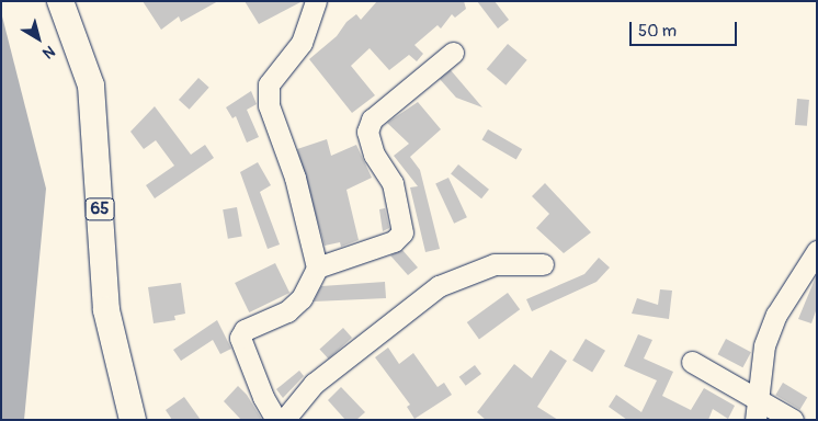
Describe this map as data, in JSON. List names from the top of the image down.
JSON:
{
  "streets": {
    "main road": ["65"]
  },
  "scale_bar": "50 m",
  "north": "bottom right"
}
